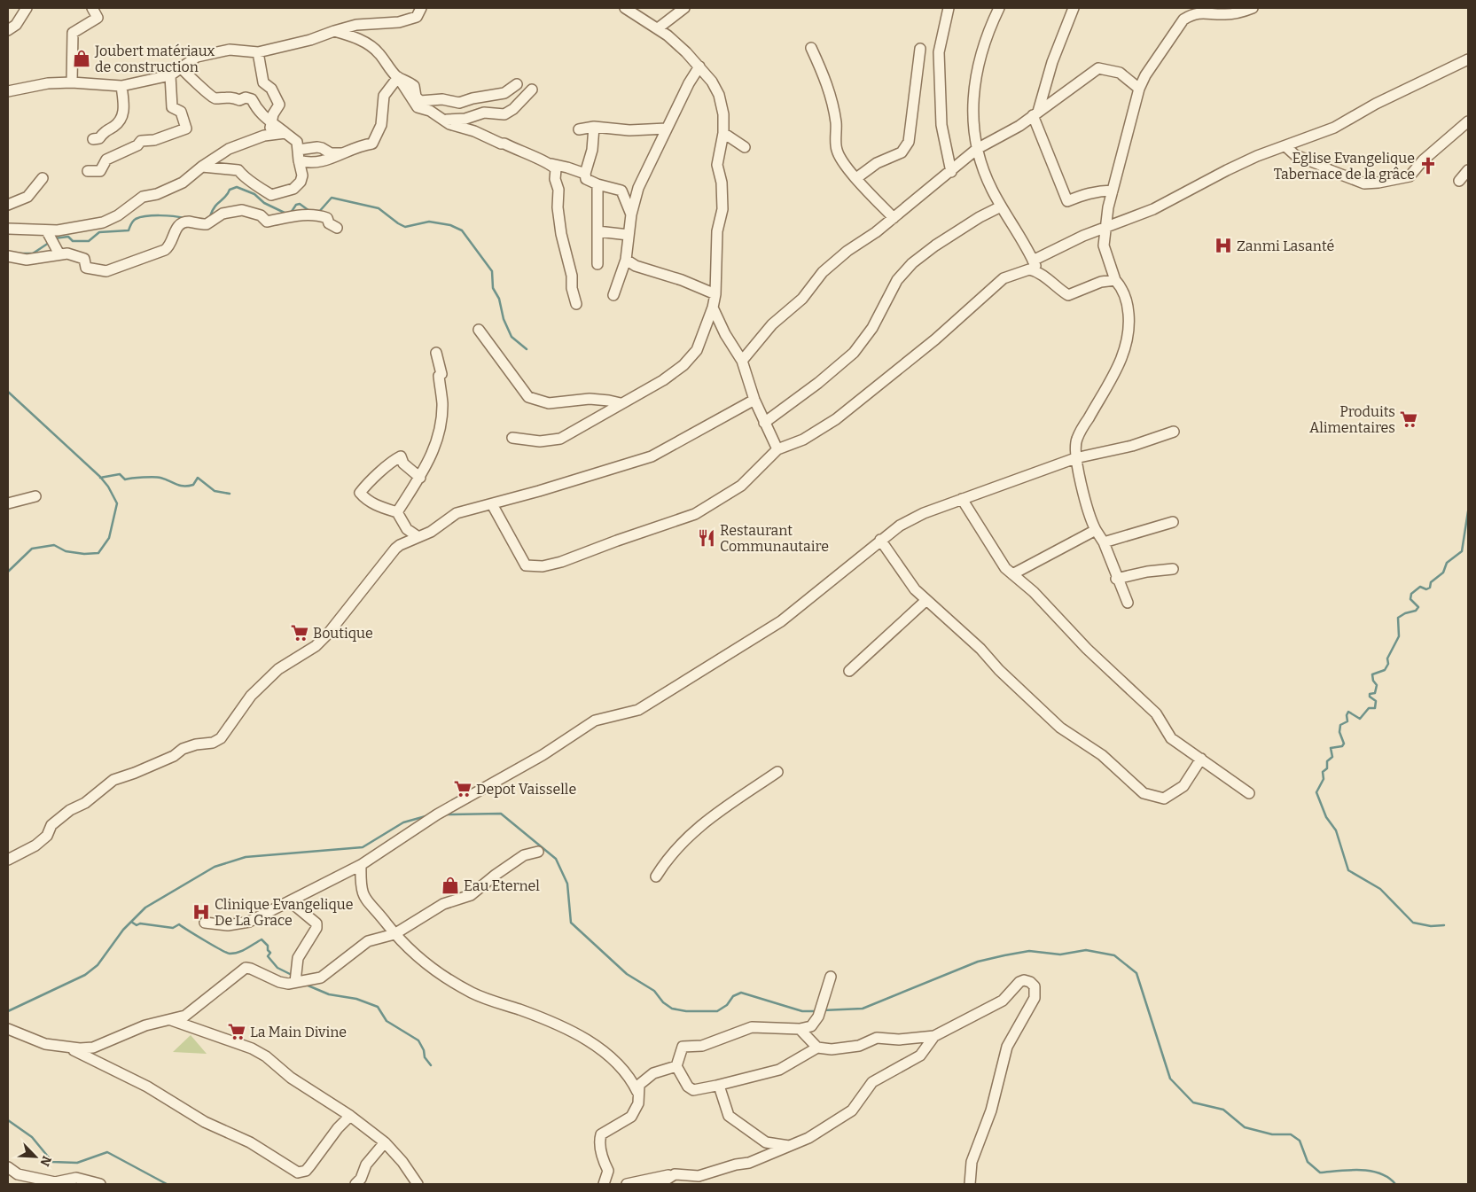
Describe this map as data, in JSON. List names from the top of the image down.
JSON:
{
  "places": {
    "shop": ["Joubert matériaux de construction", "Eau Eternel"],
    "church": ["Eglise Evangelique Tabernace de la grâce"],
    "hospital": ["Zanmi Lasanté", "Clinique Evangelique De La Grace"],
    "supermarket": [
      "Produits Alimentaires",
      "Boutique",
      "Depot Vaisselle",
      "La Main Divine"
    ],
    "restaurant": ["Restaurant Communautaire"]
  },
  "north": "bottom right"
}
